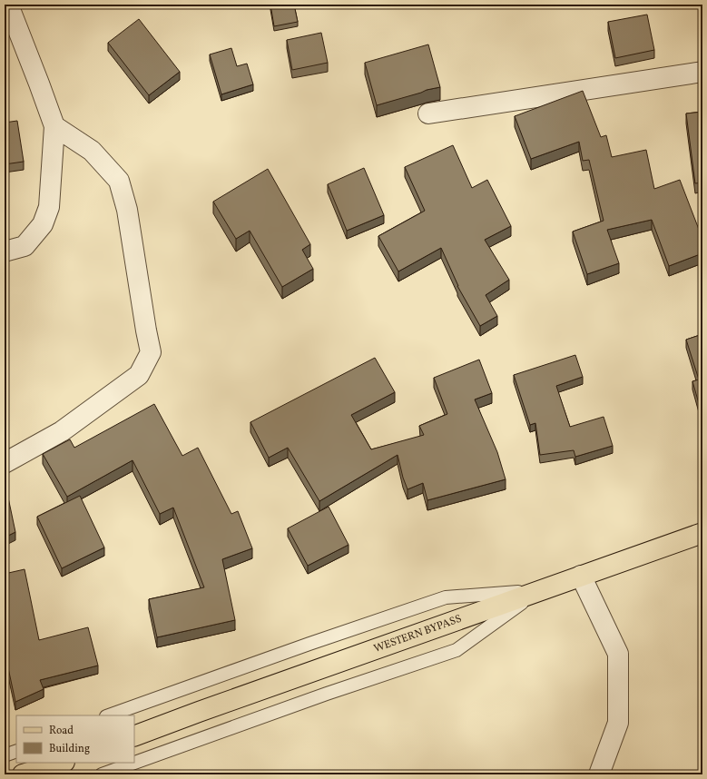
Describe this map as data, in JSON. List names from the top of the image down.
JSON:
{
  "streets": {
    "main road": ["WESTERN BYPASS"]
  },
  "legend": ["Road", "Building"]
}
